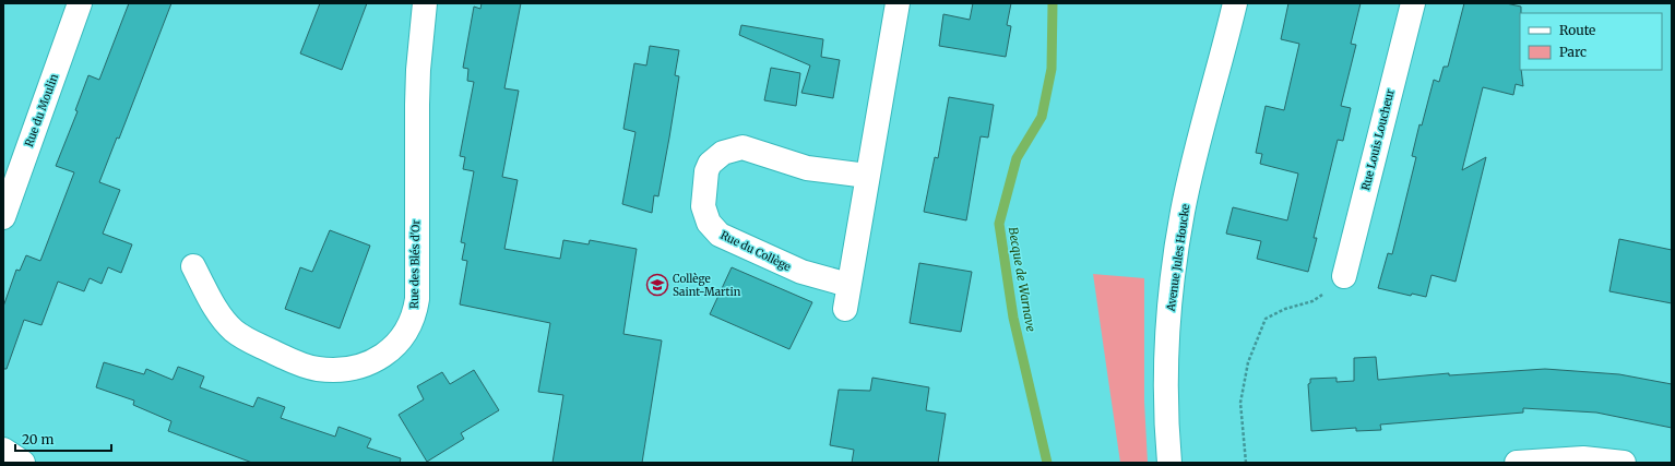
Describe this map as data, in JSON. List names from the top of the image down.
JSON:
{
  "streets": {
    "street": [
      "Rue du Moulin",
      "Rue Louis Loucheur",
      "Rue du Collège",
      "Avenue Jules Houcke",
      "Rue des Blés d'Or"
    ]
  },
  "water": ["Becque de Warnave"],
  "places": {
    "school or university": ["Collège Saint-Martin"]
  },
  "legend": ["Route", "Parc"],
  "scale_bar": "20 m"
}
